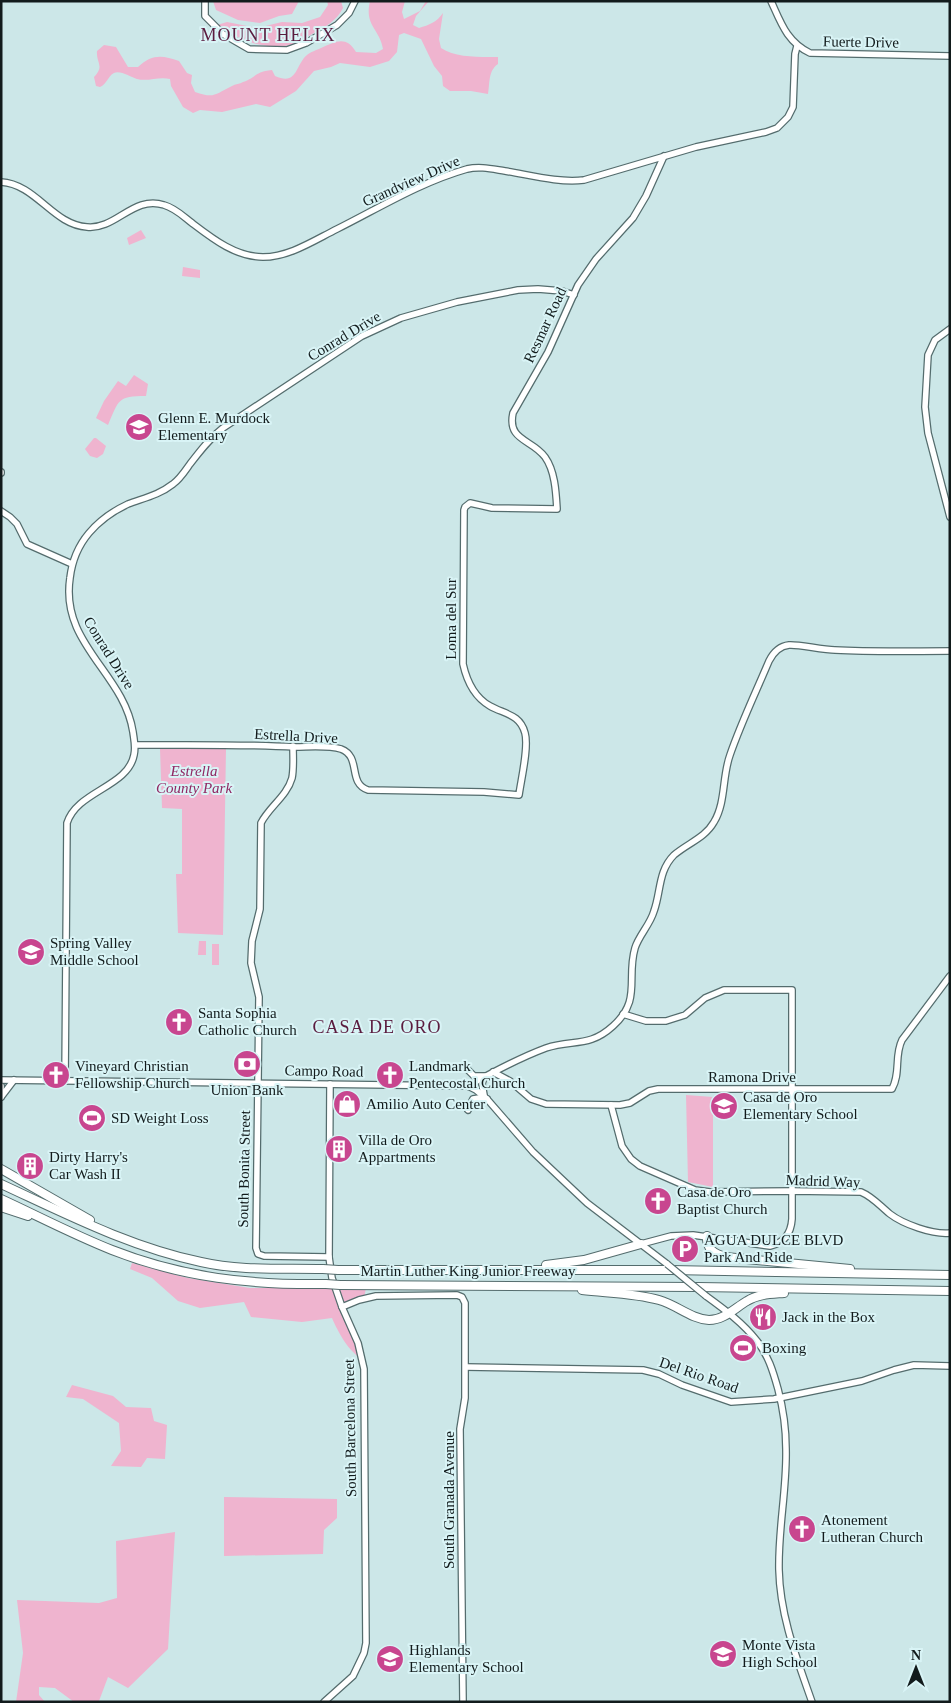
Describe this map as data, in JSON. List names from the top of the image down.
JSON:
{
  "streets": {
    "highway": ["Martin Luther King Junior Freeway"],
    "street": [
      "Fuerte Drive",
      "Grandview Drive",
      "Resmar Road",
      "Conrad Drive",
      "Loma del Sur",
      "Estrella Drive",
      "Campo Road",
      "Ramona Drive",
      "South Bonita Street",
      "Madrid Way",
      "Del Rio Road",
      "South Barcelona Street",
      "South Granada Avenue"
    ]
  },
  "crossings": [
    ["Fuerte Drive", "Grandview Drive"],
    ["Grandview Drive", "Resmar Road"],
    ["Resmar Road", "Conrad Drive"],
    ["Resmar Road", "Loma del Sur"],
    ["Conrad Drive", "Estrella Drive"],
    ["Conrad Drive", "Campo Road"],
    ["Loma del Sur", "Estrella Drive"],
    ["Estrella Drive", "South Bonita Street"],
    ["Campo Road", "South Bonita Street"],
    ["Campo Road", "Del Rio Road"],
    ["Campo Road", "South Barcelona Street"],
    ["Ramona Drive", "Madrid Way"],
    ["South Bonita Street", "South Barcelona Street"],
    ["Del Rio Road", "South Granada Avenue"],
    ["South Barcelona Street", "South Granada Avenue"]
  ],
  "districts": ["MOUNT HELIX", "CASA DE ORO"],
  "parks": ["Estrella County Park"],
  "places": {
    "school or university": [
      "Glenn E. Murdock Elementary",
      "Spring Valley Middle School",
      "Casa de Oro Elementary School",
      "Monte Vista High School",
      "Highlands Elementary School"
    ],
    "church": [
      "Santa Sophia Catholic Church",
      "Vineyard Christian Fellowship Church",
      "Landmark Pentecostal Church",
      "Casa de Oro Baptist Church",
      "Atonement Lutheran Church"
    ],
    "bank": ["Union Bank"],
    "shop": ["Amilio Auto Center"],
    "sports": ["SD Weight Loss", "Boxing"],
    "building": ["Villa de Oro Appartments", "Dirty Harry's Car Wash II"],
    "parking": ["AGUA DULCE BLVD Park And Ride"],
    "restaurant": ["Jack in the Box"]
  },
  "north": "top"
}
